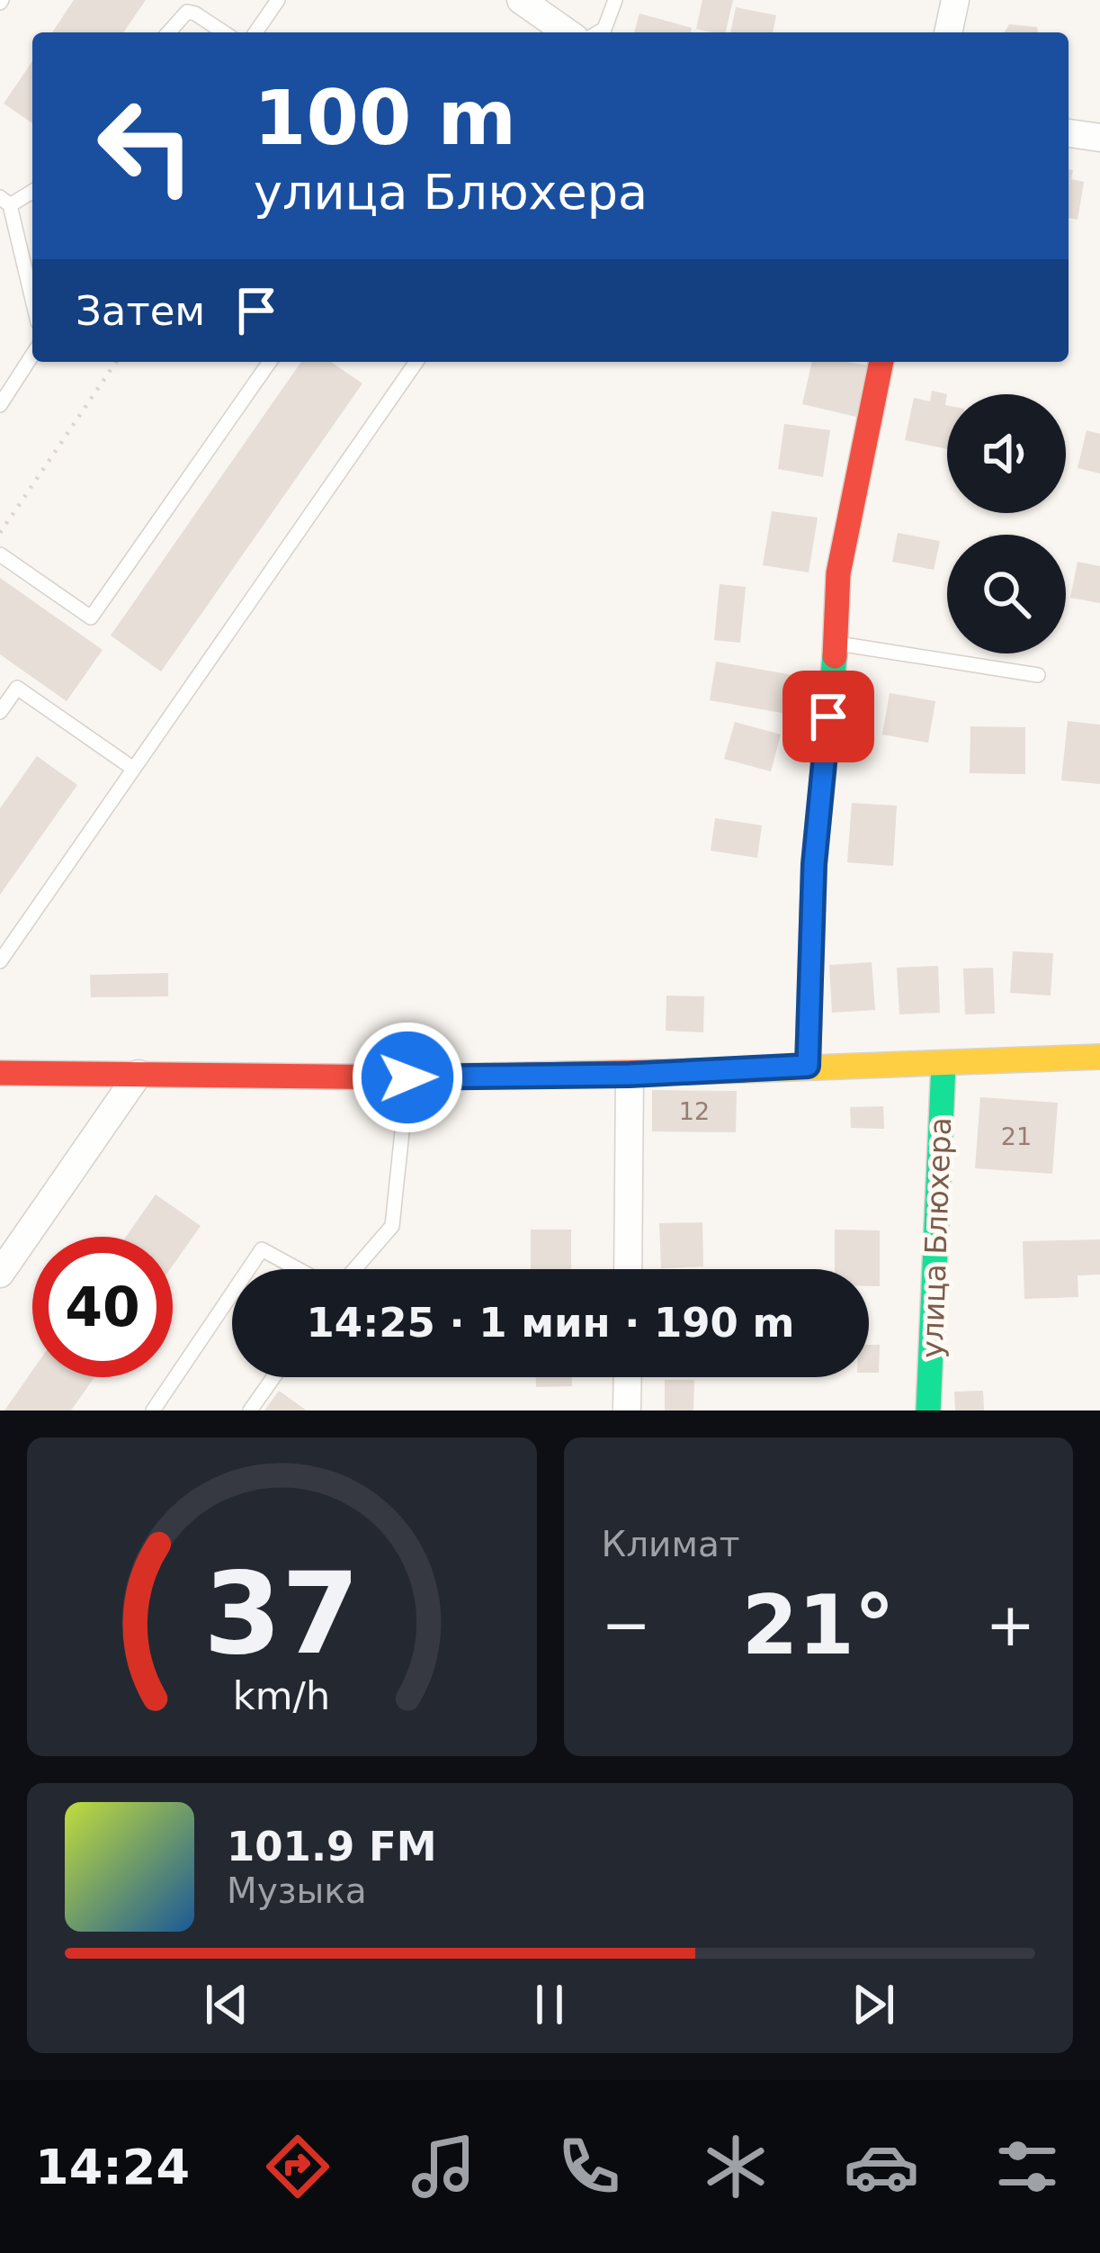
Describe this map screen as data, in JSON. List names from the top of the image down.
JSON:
{
  "streets": {
    "street": ["улица Блюхера"]
  },
  "house_numbers": ["12", "21"],
  "page": {
    "turn": ["100 m", "улица Блюхера"],
    "then": "Затем",
    "limit": "40",
    "trip": "14:25 · 1 мин · 190 m",
    "tile": "Климат",
    "heat": ["−", "21°", "+"],
    "song": ["101.9 FM", "Музыка"],
    "tabs": "14:24",
    "gauge": ["37", "km/h"]
  }
}
